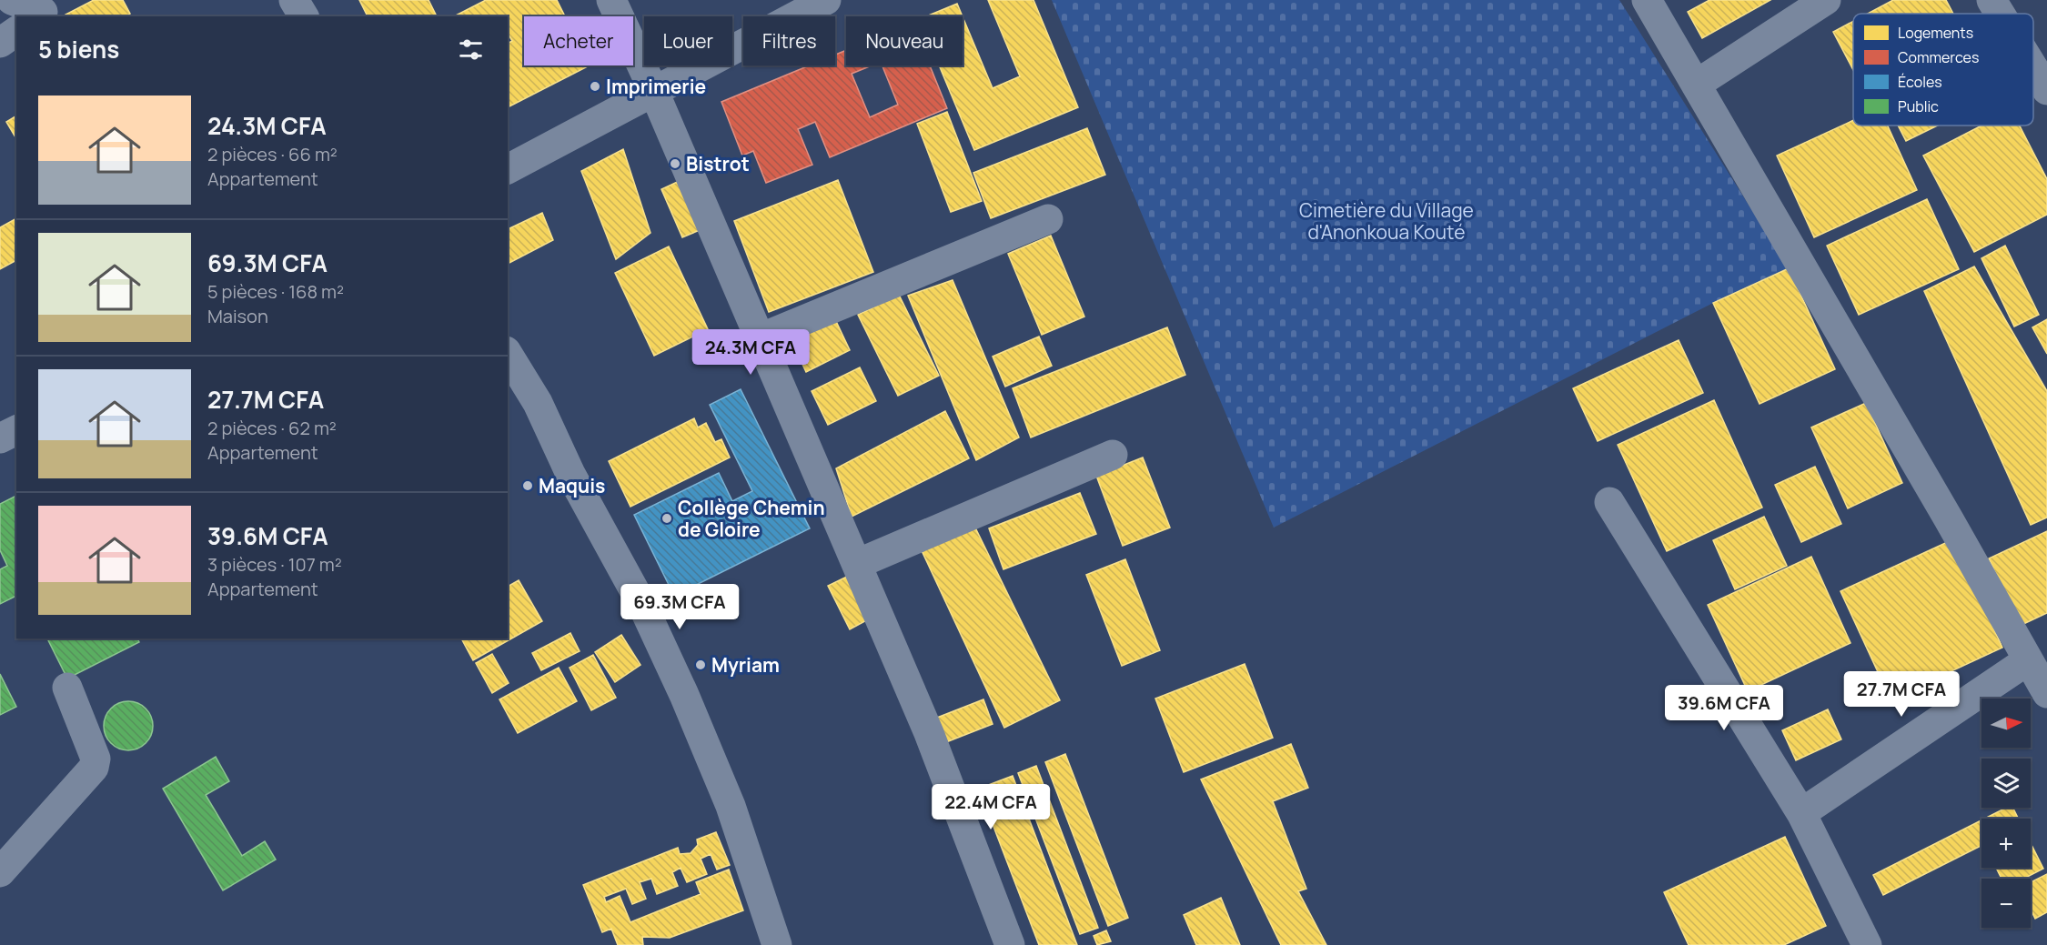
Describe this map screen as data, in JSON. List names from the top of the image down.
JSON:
{
  "parks": ["Cimetière du Village d'Anonkoua Kouté"],
  "places": [
    "Imprimerie",
    "Bistrot",
    "Maquis",
    "Collège Chemin de Gloire",
    "Myriam"
  ],
  "legend": [
    "Logements",
    "Commerces",
    "Écoles",
    "Public"
  ],
  "north": "right",
  "page": {
    "chip": [
      "Acheter",
      "Louer",
      "Filtres",
      "Nouveau"
    ],
    "heading": "5 biens",
    "list": [
      {
        "name": "24.3M CFA",
        "note": "2 pièces · 66 m² · Appartement"
      },
      {
        "name": "69.3M CFA",
        "note": "5 pièces · 168 m² · Maison"
      },
      {
        "name": "27.7M CFA",
        "note": "2 pièces · 62 m² · Appartement"
      },
      {
        "name": "39.6M CFA",
        "note": "3 pièces · 107 m² · Appartement"
      }
    ],
    "price": [
      "24.3M CFA",
      "69.3M CFA",
      "27.7M CFA",
      "39.6M CFA",
      "22.4M CFA"
    ],
    "map_buttons": ["+", "−"]
  }
}
